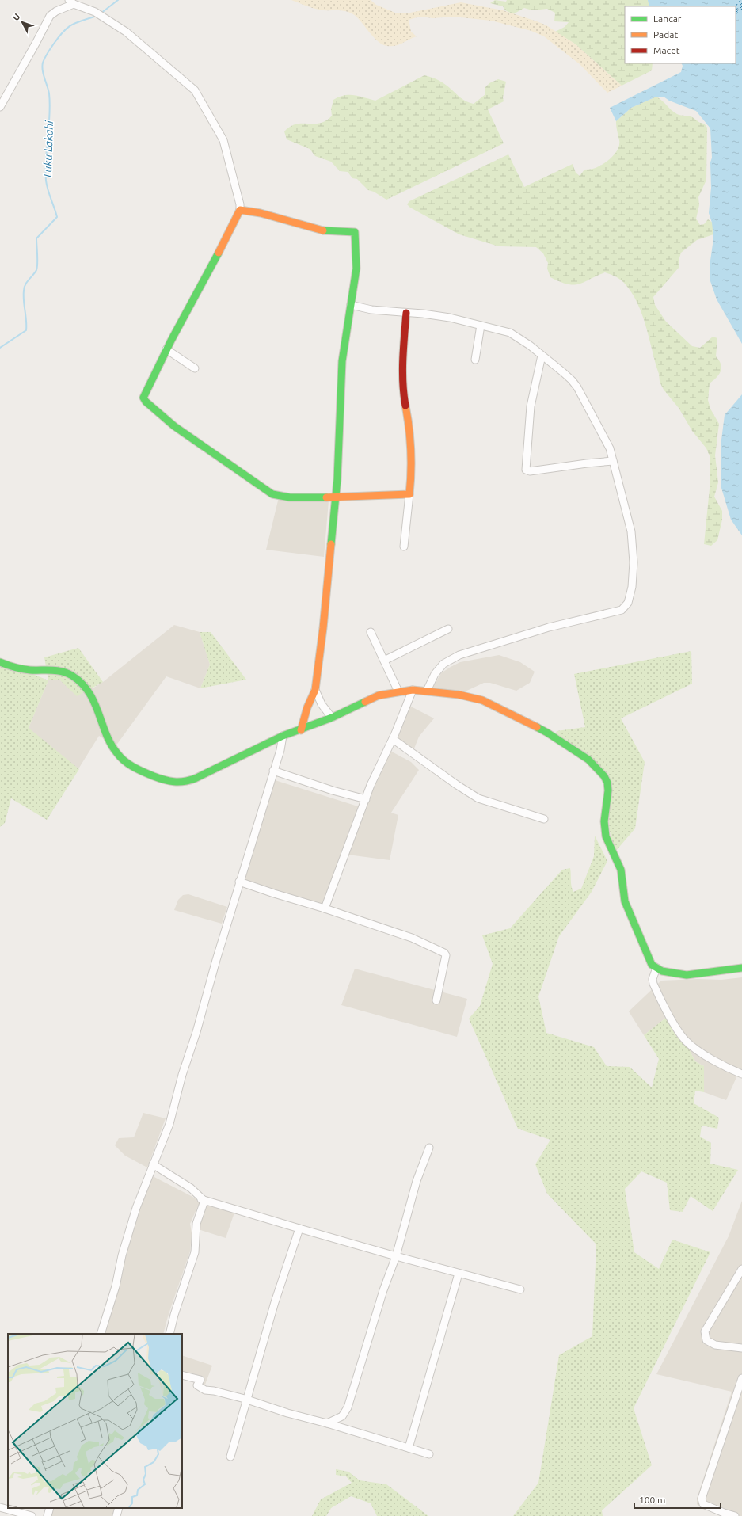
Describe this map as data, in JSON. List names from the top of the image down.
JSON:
{
  "water": ["Luku Lakahi"],
  "legend": ["Lancar", "Padat", "Macet"],
  "scale_bar": "100 m",
  "north": "top left"
}
